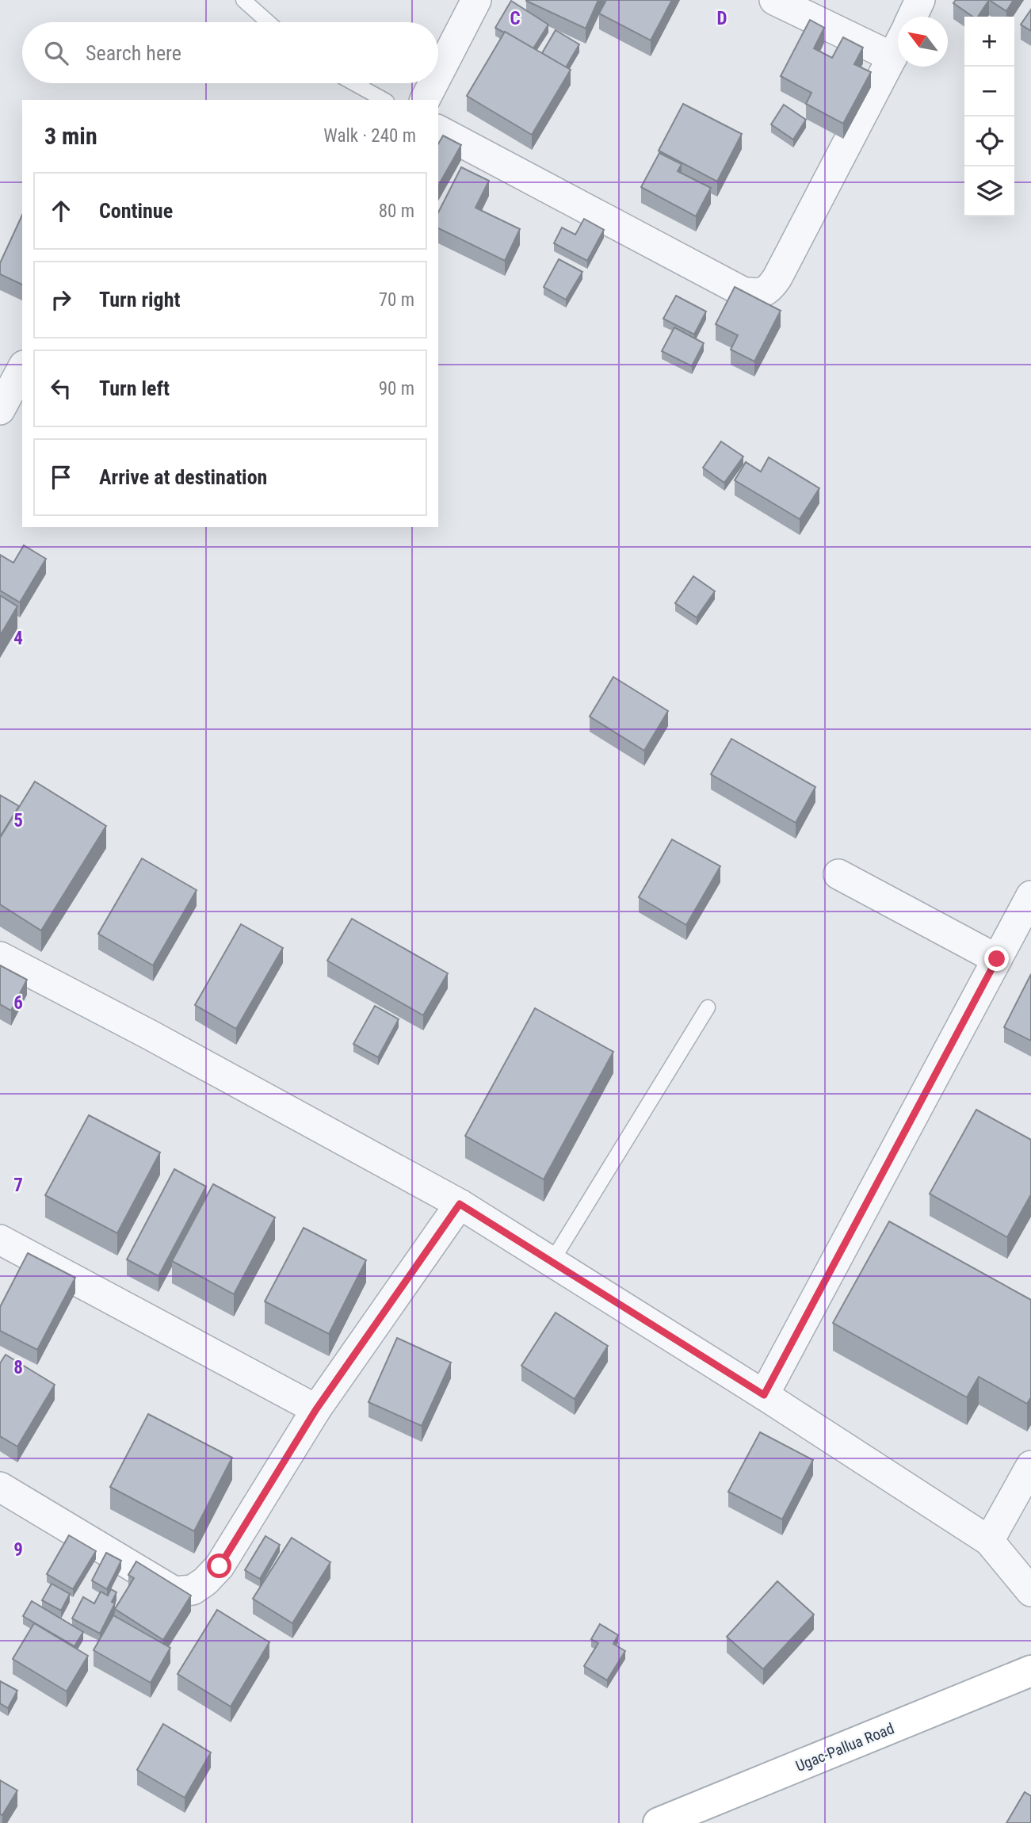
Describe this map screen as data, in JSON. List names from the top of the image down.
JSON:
{
  "streets": {
    "street": ["Ugac-Pallua Road"]
  },
  "north": "top left",
  "page": {
    "map_buttons": ["+", "−"],
    "search": "Search here",
    "heading": ["3 min", "Walk · 240 m"],
    "list": [
      ["Continue", "80 m"],
      ["Turn right", "70 m"],
      ["Turn left", "90 m"],
      "Arrive at destination"
    ]
  },
  "grid": {
    "columns": ["C", "D"],
    "rows": [
      "4",
      "5",
      "6",
      "7",
      "8",
      "9"
    ]
  }
}
